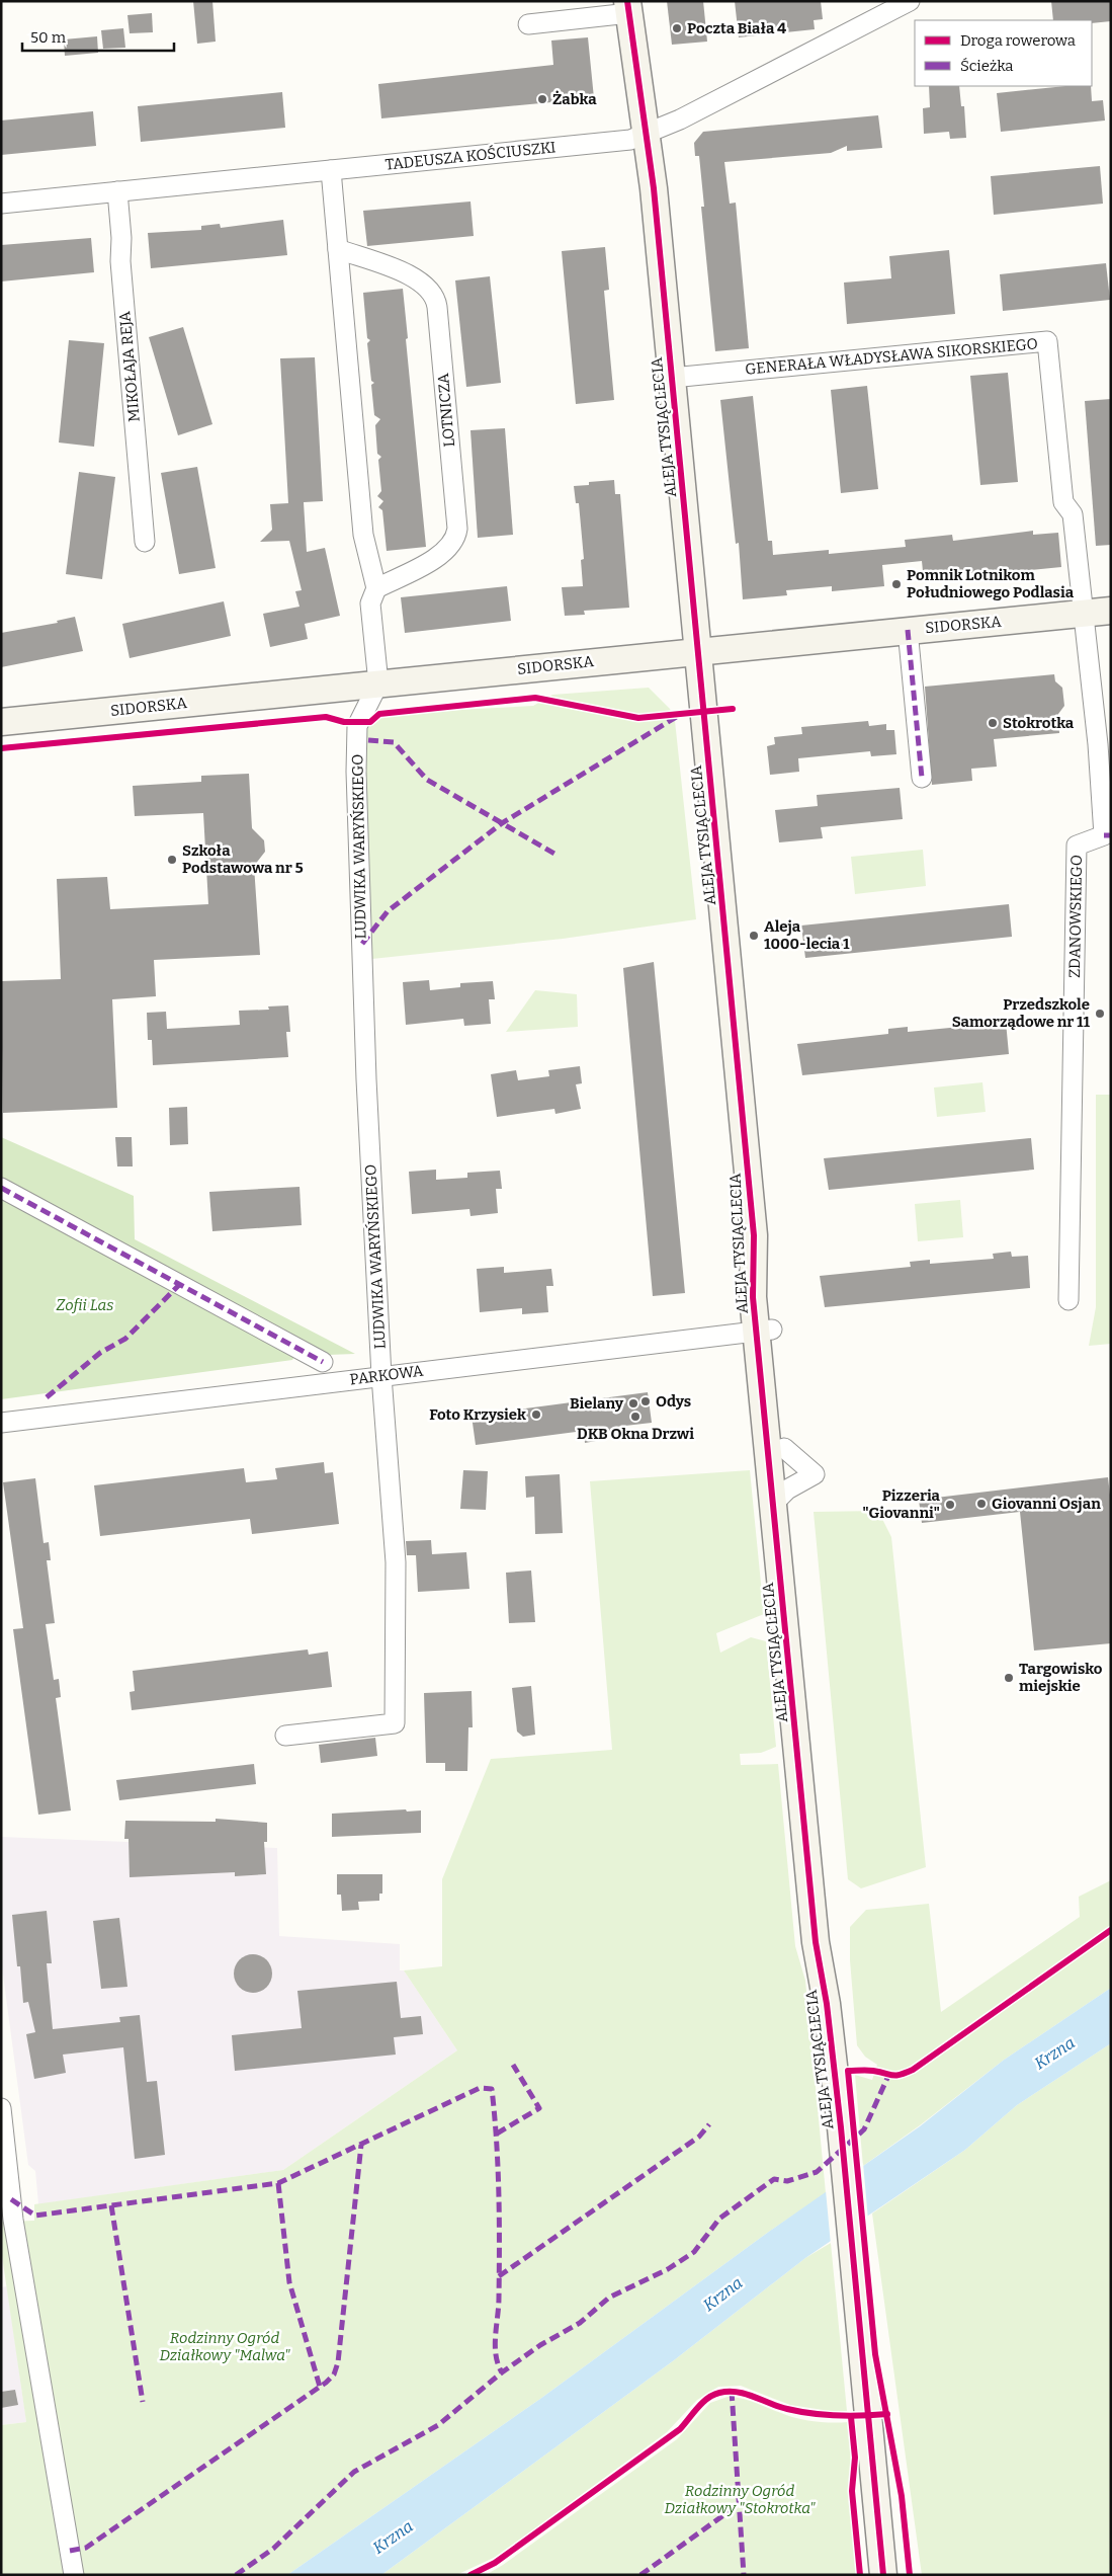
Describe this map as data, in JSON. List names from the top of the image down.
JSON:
{
  "streets": {
    "street": [
      "TADEUSZA KOŚCIUSZKI",
      "GENERAŁA WŁADYSŁAWA SIKORSKIEGO",
      "MIKOŁAJA REJA",
      "LOTNICZA",
      "ALEJA TYSIĄCLECIA",
      "SIDORSKA",
      "LUDWIKA WARYŃSKIEGO",
      "ZDANOWSKIEGO",
      "PARKOWA"
    ]
  },
  "crossings": [
    ["TADEUSZA KOŚCIUSZKI", "MIKOŁAJA REJA"],
    ["TADEUSZA KOŚCIUSZKI", "ALEJA TYSIĄCLECIA"],
    ["GENERAŁA WŁADYSŁAWA SIKORSKIEGO", "ALEJA TYSIĄCLECIA"],
    ["GENERAŁA WŁADYSŁAWA SIKORSKIEGO", "SIDORSKA"],
    ["GENERAŁA WŁADYSŁAWA SIKORSKIEGO", "ZDANOWSKIEGO"],
    ["ALEJA TYSIĄCLECIA", "SIDORSKA"],
    ["ALEJA TYSIĄCLECIA", "PARKOWA"],
    ["SIDORSKA", "LUDWIKA WARYŃSKIEGO"],
    ["SIDORSKA", "ZDANOWSKIEGO"],
    ["LUDWIKA WARYŃSKIEGO", "PARKOWA"]
  ],
  "water": ["Krzna"],
  "parks": ["Zofii Las", "Rodzinny Ogród Działkowy \"Malwa\"", "Rodzinny Ogród Działkowy \"Stokrotka\""],
  "places": [
    "Poczta Biała 4",
    "Żabka",
    "Pomnik Lotnikom Południowego Podlasia",
    "Stokrotka",
    "Szkoła Podstawowa nr 5",
    "Aleja 1000-lecia 1",
    "Przedszkole Samorządowe nr 11",
    "Odys",
    "Bielany",
    "Foto Krzysiek",
    "DKB Okna Drzwi",
    "Giovanni Osjan",
    "Pizzeria \"Giovanni\"",
    "Targowisko miejskie"
  ],
  "legend": ["Droga rowerowa", "Ścieżka"],
  "scale_bar": "50 m"
}
